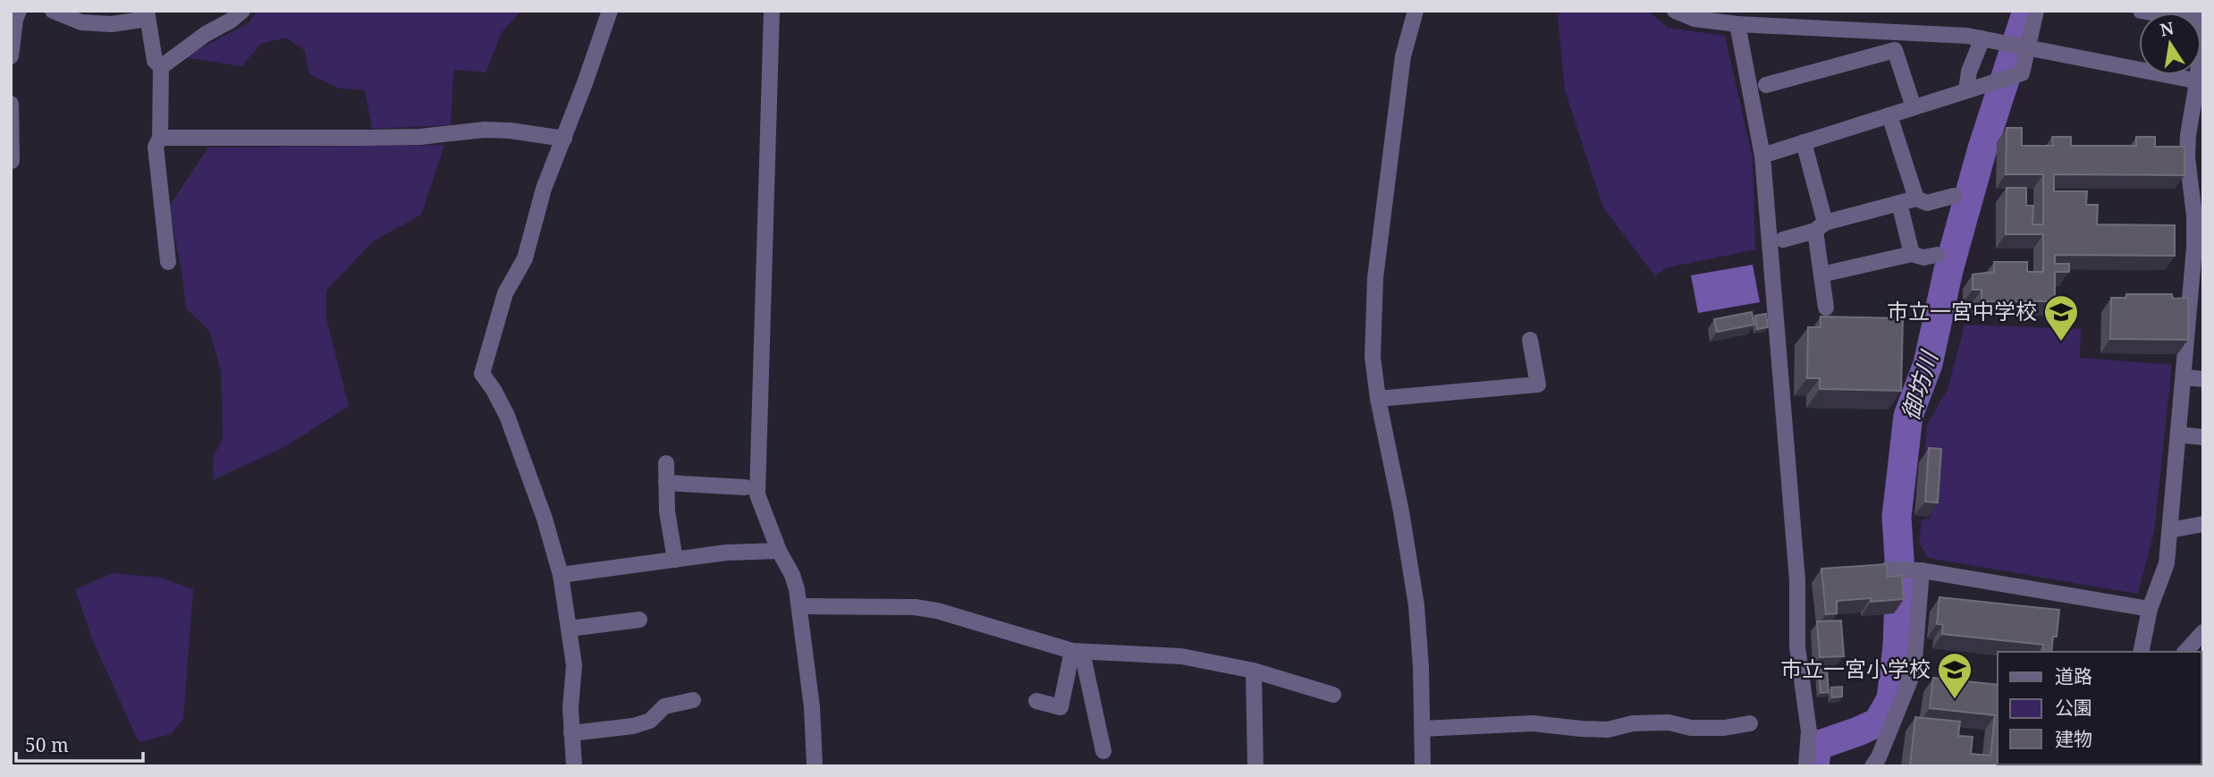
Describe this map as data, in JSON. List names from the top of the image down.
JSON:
{
  "water": ["御坊川"],
  "places": {
    "school or university": ["市立一宮中学校", "市立一宮小学校"]
  },
  "legend": ["道路", "公園", "建物"],
  "scale_bar": "50 m",
  "north": "top"
}
